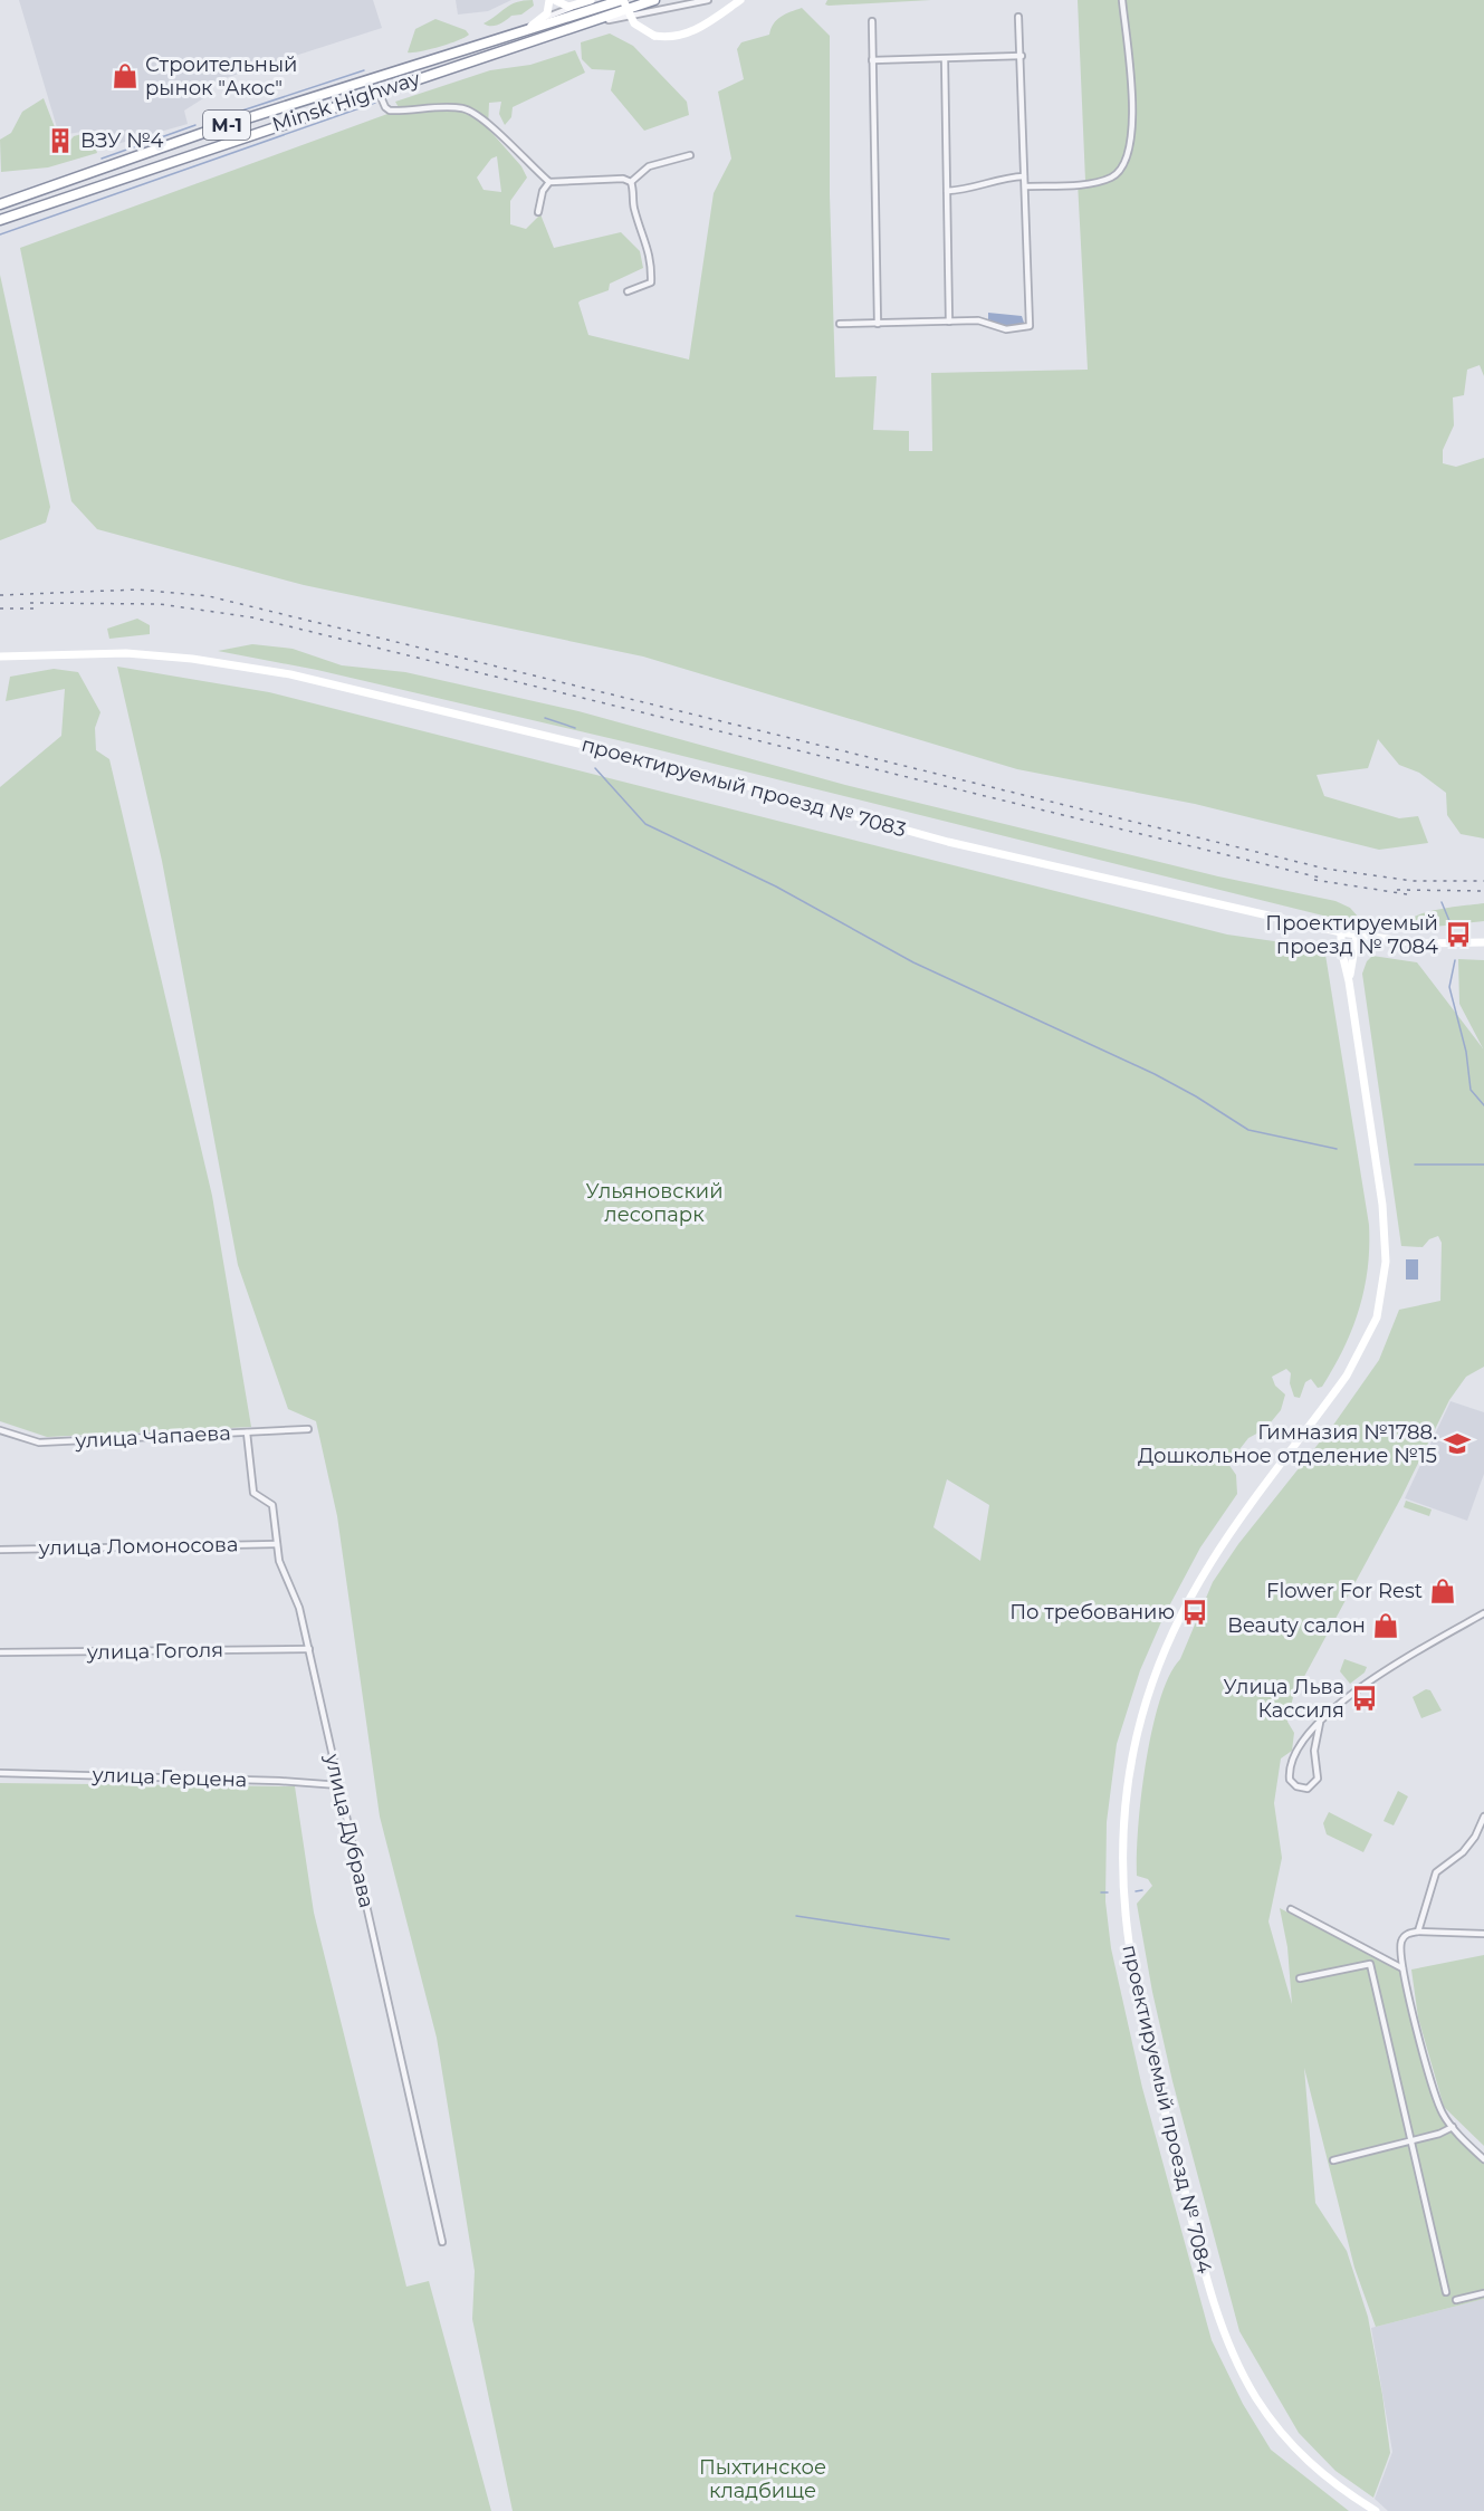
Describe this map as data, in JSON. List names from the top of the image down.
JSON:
{
  "streets": {
    "highway": ["Minsk Highway", "М-1"],
    "street": [
      "проектируемый проезд № 7083",
      "улица Чапаева",
      "улица Ломоносова",
      "улица Гоголя",
      "улица Герцена",
      "улица Дубрава",
      "проектируемый проезд № 7084"
    ]
  },
  "crossings": [
    ["проектируемый проезд № 7083", "проектируемый проезд № 7084"],
    ["улица Чапаева", "улица Дубрава"],
    ["улица Ломоносова", "улица Дубрава"],
    ["улица Гоголя", "улица Дубрава"],
    ["улица Герцена", "улица Дубрава"]
  ],
  "parks": ["Ульяновский лесопарк", "Пыхтинское кладбище"],
  "places": {
    "shop": ["Строительный рынок \"Акос\"", "Flower For Rest", "Beauty салон"],
    "building": ["ВЗУ №4"],
    "bus stop": ["Проектируемый проезд № 7084", "По требованию", "Улица Льва Кассиля"],
    "school or university": ["Гимназия №1788. Дошкольное отделение №15"]
  }
}
